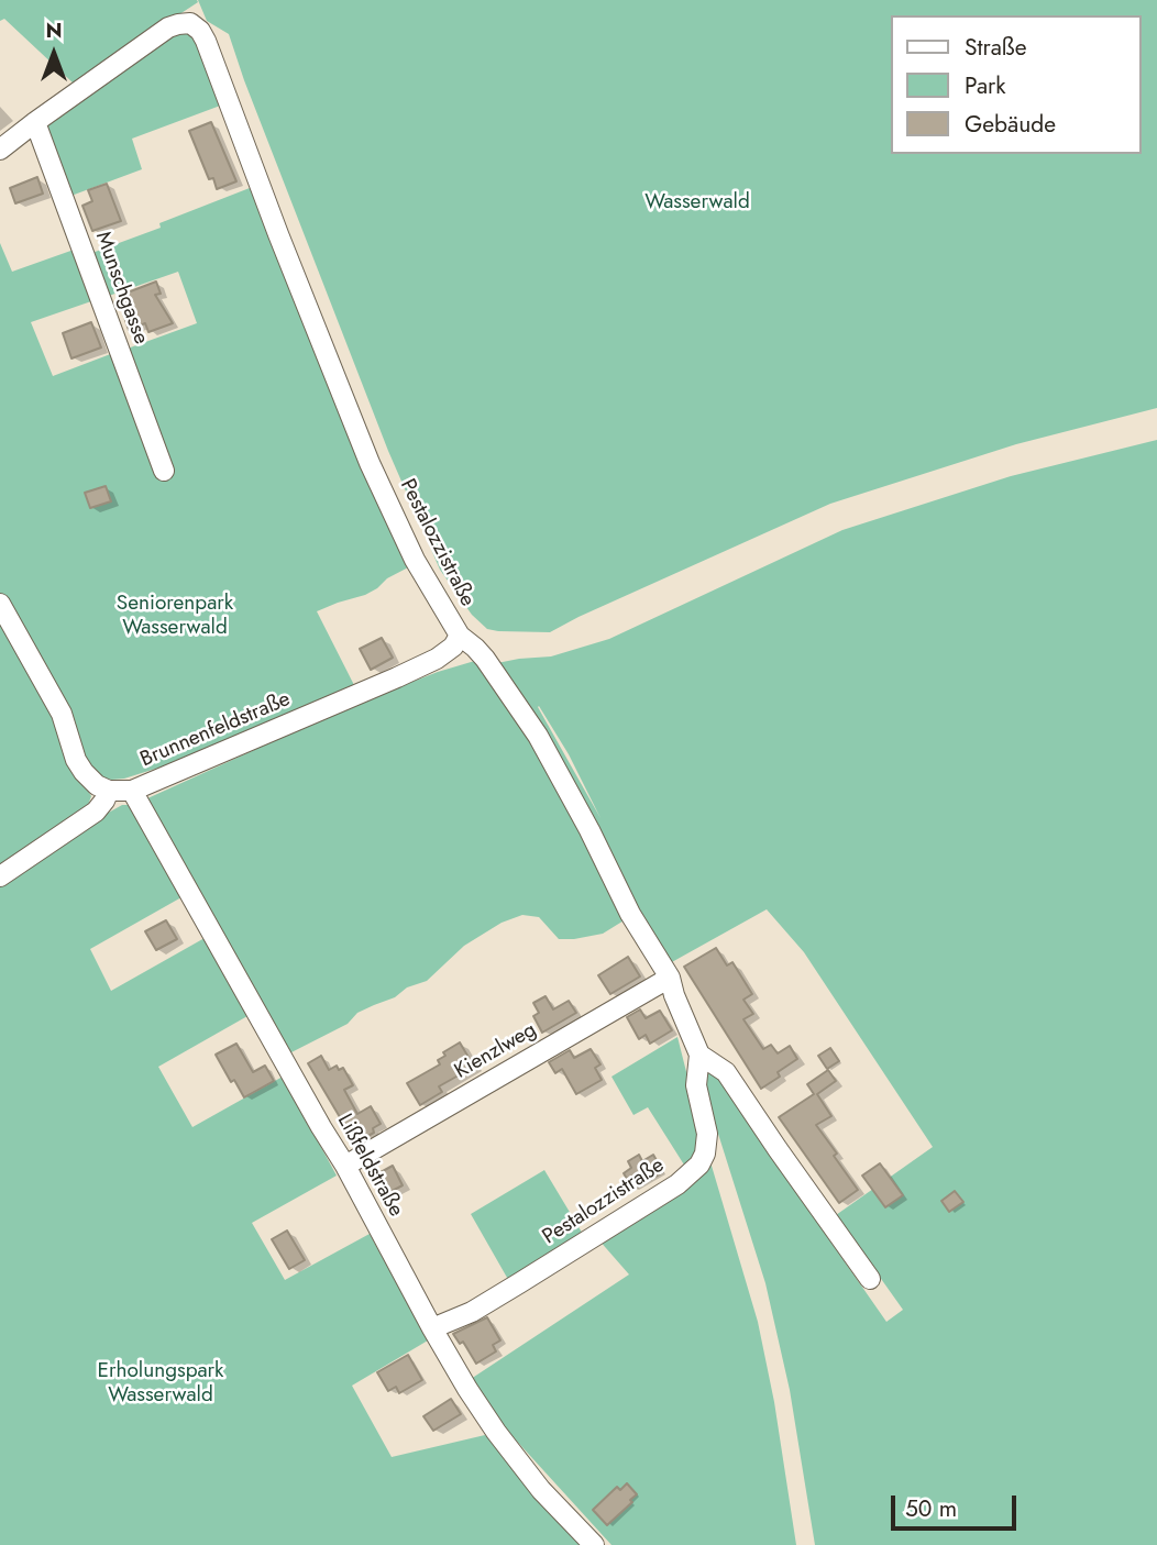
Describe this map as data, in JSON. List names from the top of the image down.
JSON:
{
  "streets": {
    "street": [
      "Munschgasse",
      "Pestalozzistraße",
      "Brunnenfeldstraße",
      "Kienzlweg",
      "Lißfeldstraße"
    ]
  },
  "crossings": [
    ["Munschgasse", "Pestalozzistraße"],
    ["Pestalozzistraße", "Brunnenfeldstraße"],
    ["Pestalozzistraße", "Kienzlweg"],
    ["Pestalozzistraße", "Lißfeldstraße"],
    ["Brunnenfeldstraße", "Lißfeldstraße"],
    ["Kienzlweg", "Lißfeldstraße"]
  ],
  "parks": ["Wasserwald", "Seniorenpark Wasserwald", "Erholungspark Wasserwald"],
  "legend": ["Straße", "Park", "Gebäude"],
  "scale_bar": "50 m",
  "north": "top"
}
